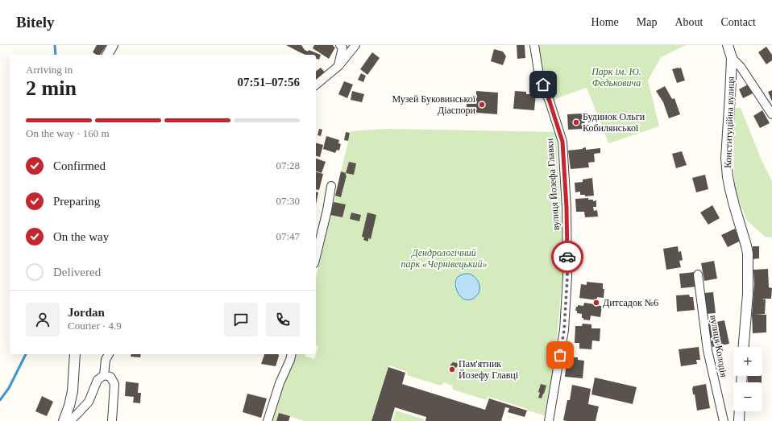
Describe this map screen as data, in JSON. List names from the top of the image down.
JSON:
{
  "streets": {
    "street": ["Конституційна вулиця", "вулиця Йозефа Главки", "вулиця Колодія"]
  },
  "parks": ["Парк ім. Ю. Федьковича", "Дендрологічний парк «Чернівецький»"],
  "places": [
    "Музей Буковинської Діаспори",
    "Будинок Ольги Кобилянської",
    "Дитсадок №6",
    "Пам'ятник Йозефу Главці"
  ],
  "page": {
    "header": "Bitely",
    "nav": [
      "Home",
      "Map",
      "About",
      "Contact"
    ],
    "heading": ["2 min", "Arriving in", "07:51–07:56"],
    "panel": ["Jordan", "Courier · 4.9"],
    "bar": "On the way · 160 m",
    "list": [
      ["Confirmed", "07:28"],
      ["Preparing", "07:30"],
      ["On the way", "07:47"],
      "Delivered"
    ],
    "map_buttons": ["+", "−"]
  }
}
